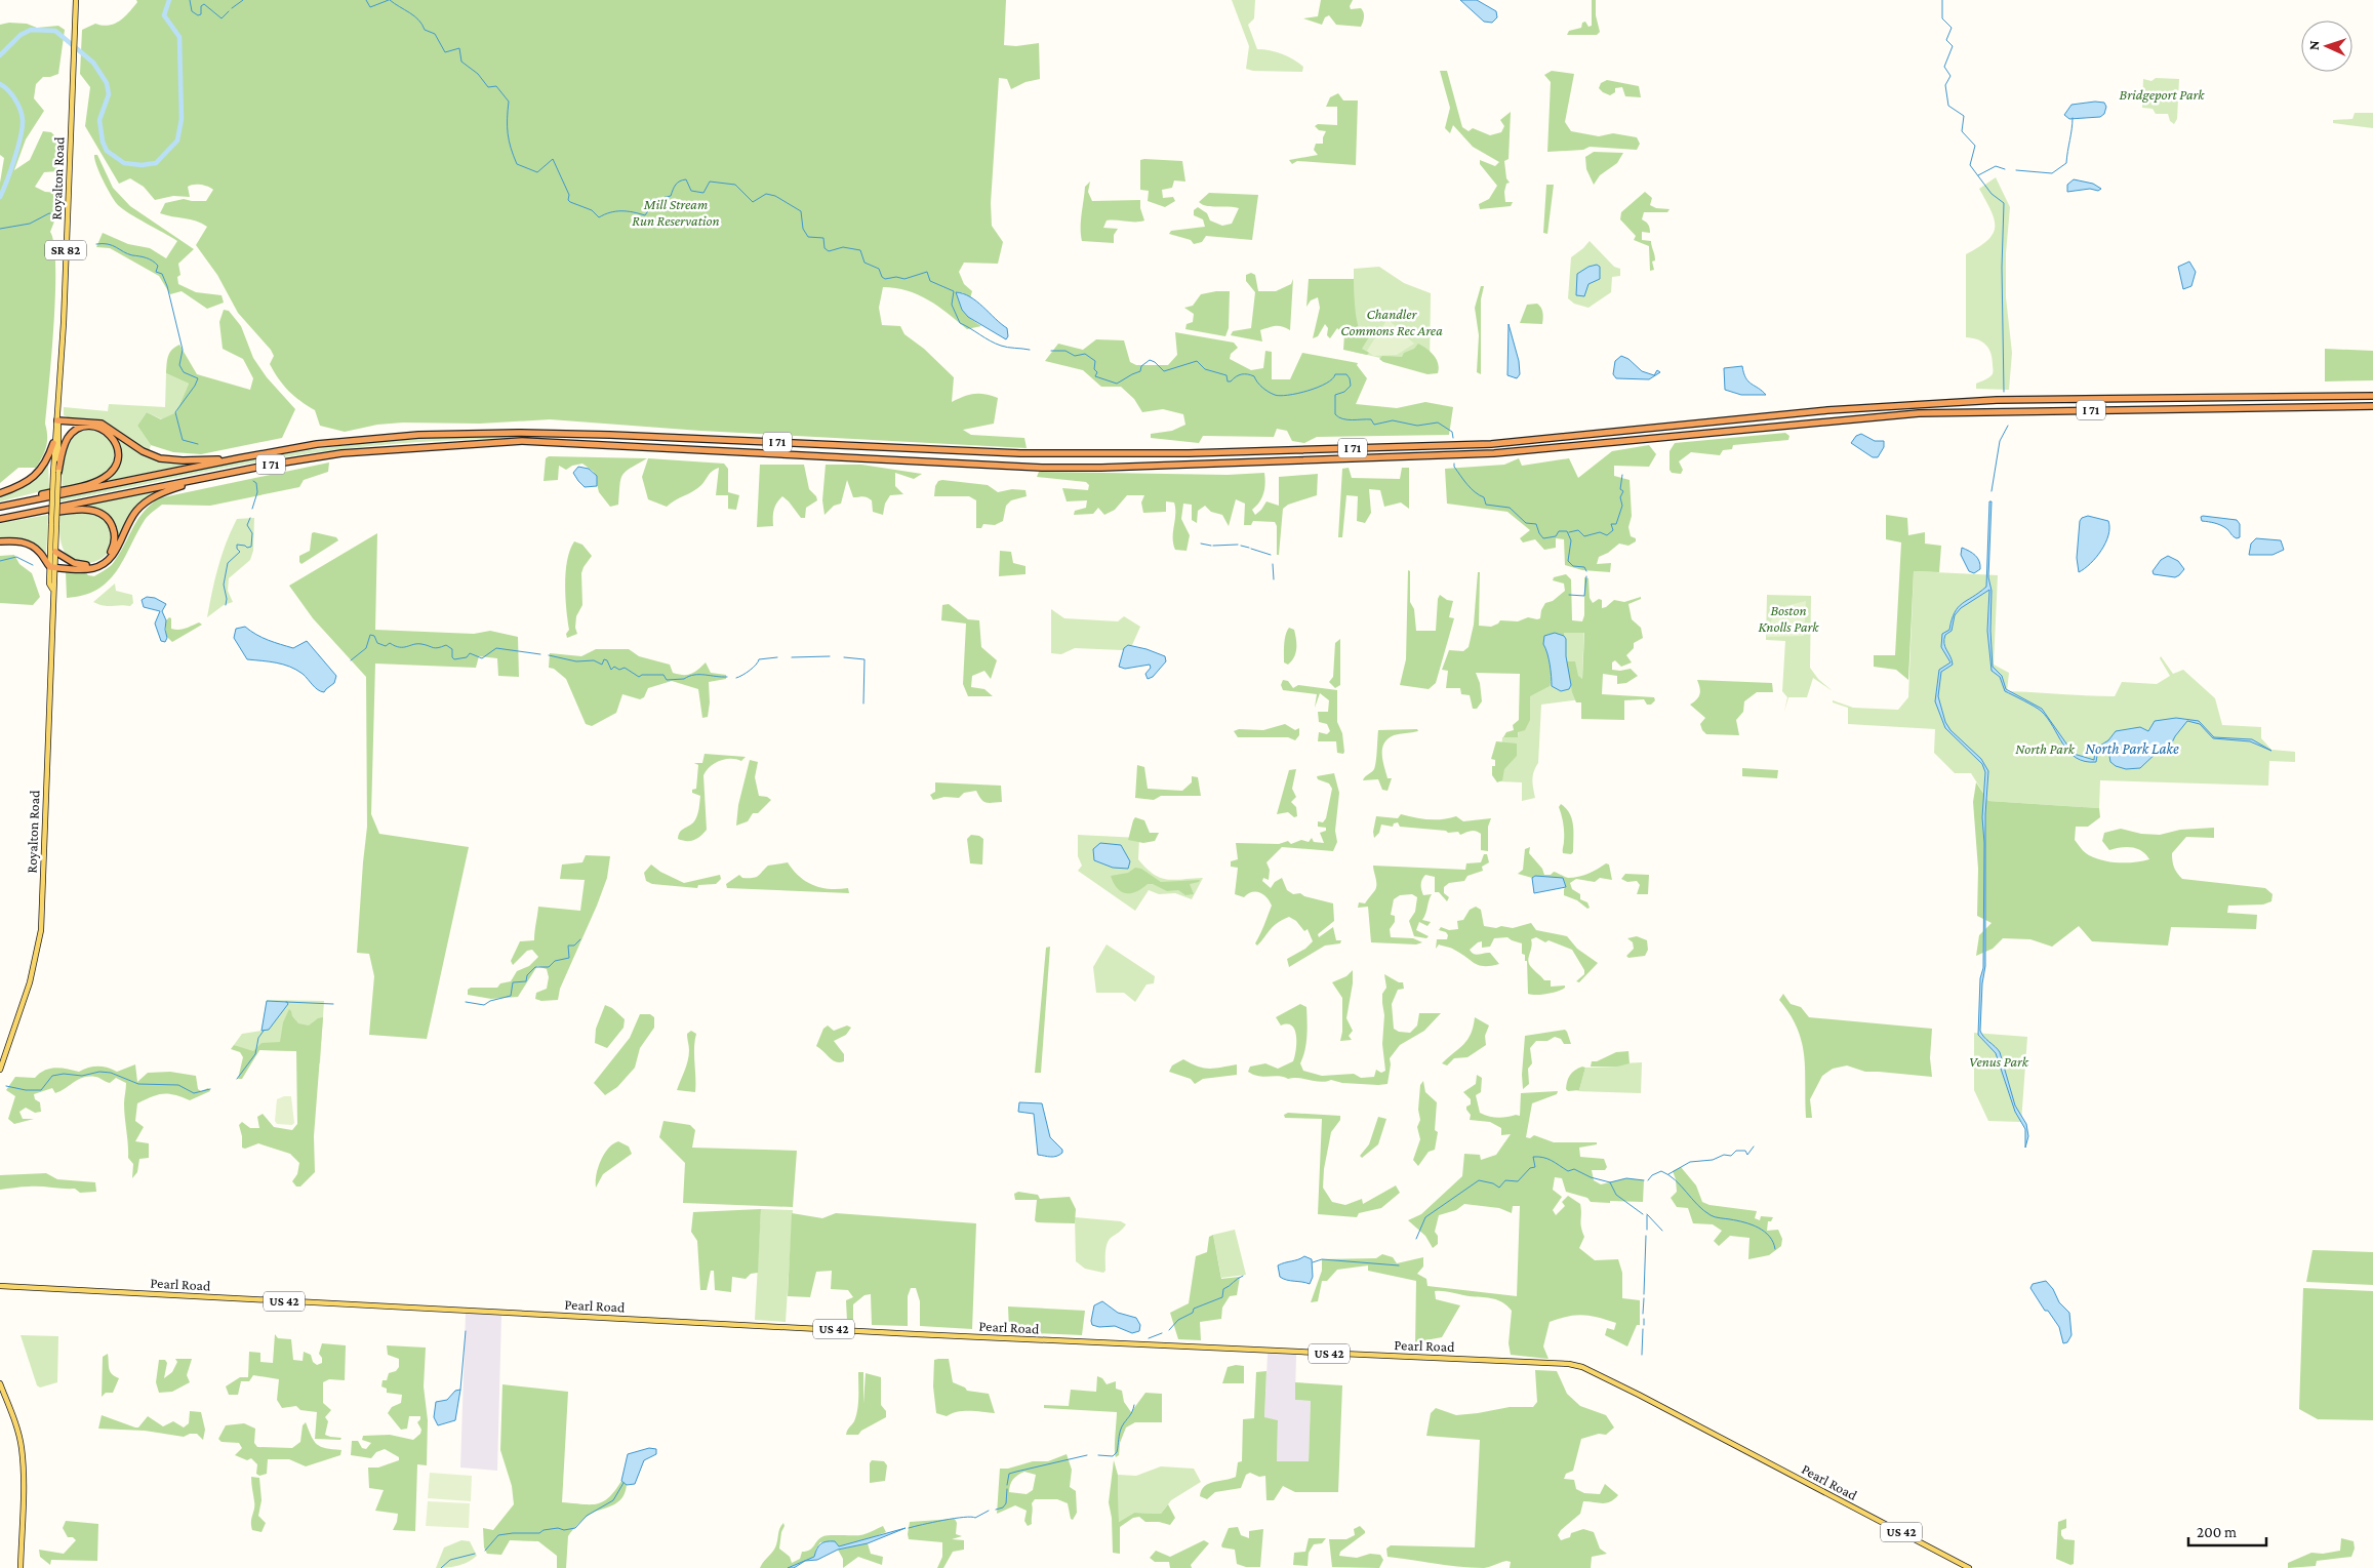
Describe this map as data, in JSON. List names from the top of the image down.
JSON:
{
  "streets": {
    "highway": ["I 71"],
    "main road": [
      "Royalton Road",
      "SR 82",
      "Pearl Road",
      "US 42"
    ]
  },
  "water": ["North Park Lake"],
  "parks": [
    "Bridgeport Park",
    "Mill Stream Run Reservation",
    "Chandler Commons Rec Area",
    "Boston Knolls Park",
    "North Park",
    "Venus Park"
  ],
  "scale_bar": "200 m",
  "north": "left"
}
